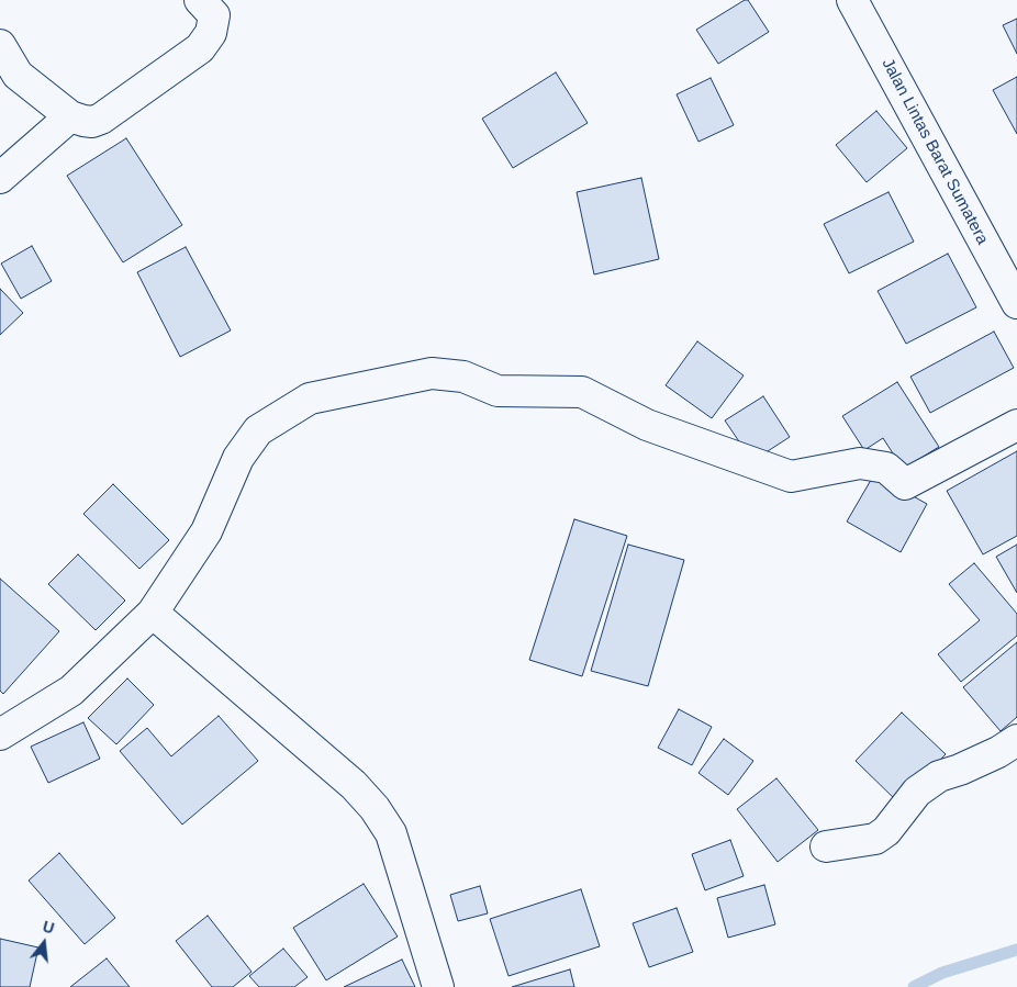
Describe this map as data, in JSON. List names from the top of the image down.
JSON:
{
  "streets": {
    "main road": ["Jalan Lintas Barat Sumatera"]
  },
  "north": "top"
}
